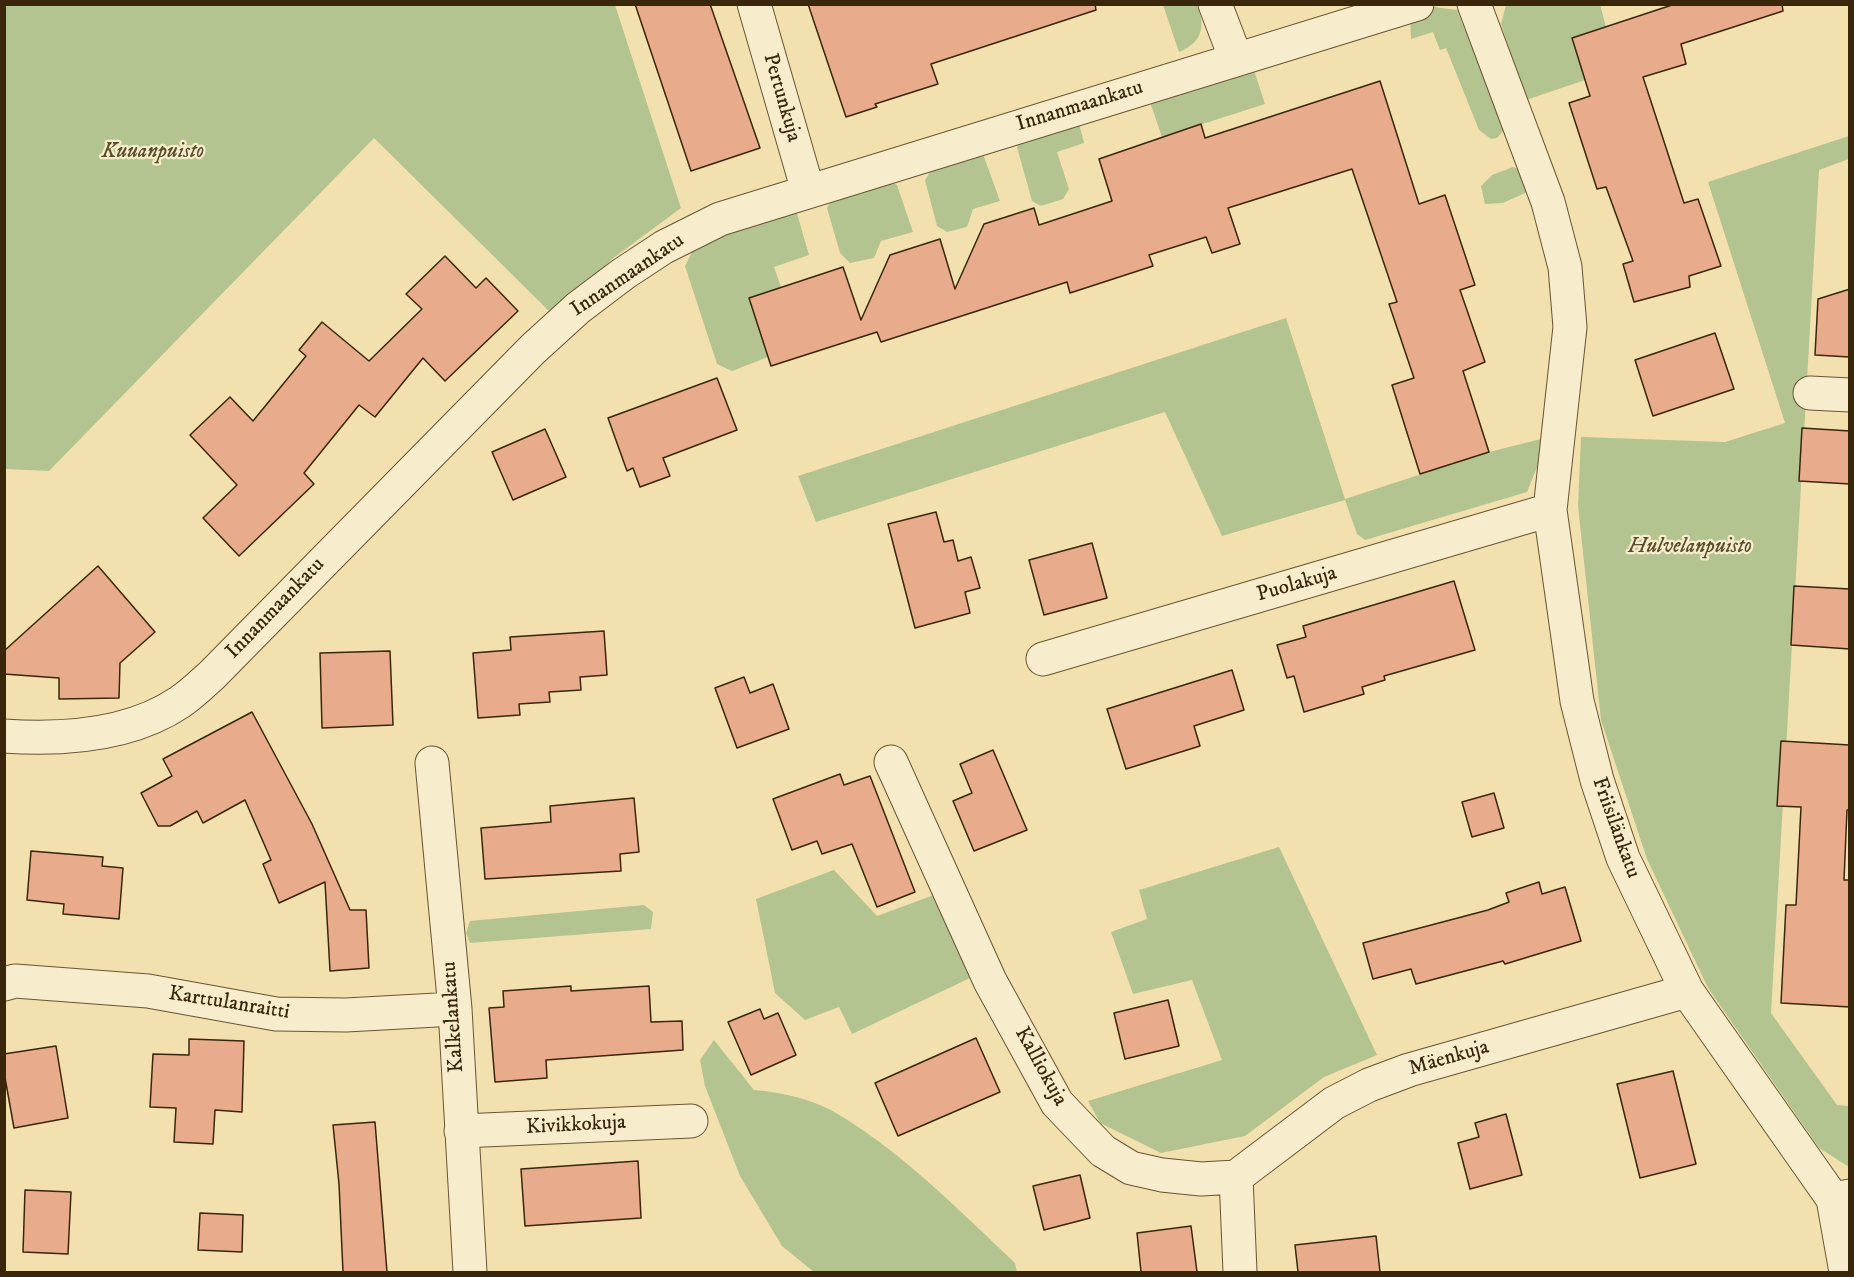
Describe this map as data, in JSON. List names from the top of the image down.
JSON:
{
  "streets": {
    "street": [
      "Pertunkuja",
      "Innanmaankatu",
      "Puolakuja",
      "Friisilänkatu",
      "Karttulanraitti",
      "Kalkelankatu",
      "Mäenkuja",
      "Kalliokuja",
      "Kivikkokuja"
    ]
  },
  "crossings": [
    ["Pertunkuja", "Innanmaankatu"],
    ["Puolakuja", "Friisilänkatu"],
    ["Friisilänkatu", "Mäenkuja"],
    ["Karttulanraitti", "Kalkelankatu"],
    ["Kalkelankatu", "Kivikkokuja"],
    ["Mäenkuja", "Kalliokuja"]
  ],
  "parks": ["Kuuanpuisto", "Hulvelanpuisto"]
}
